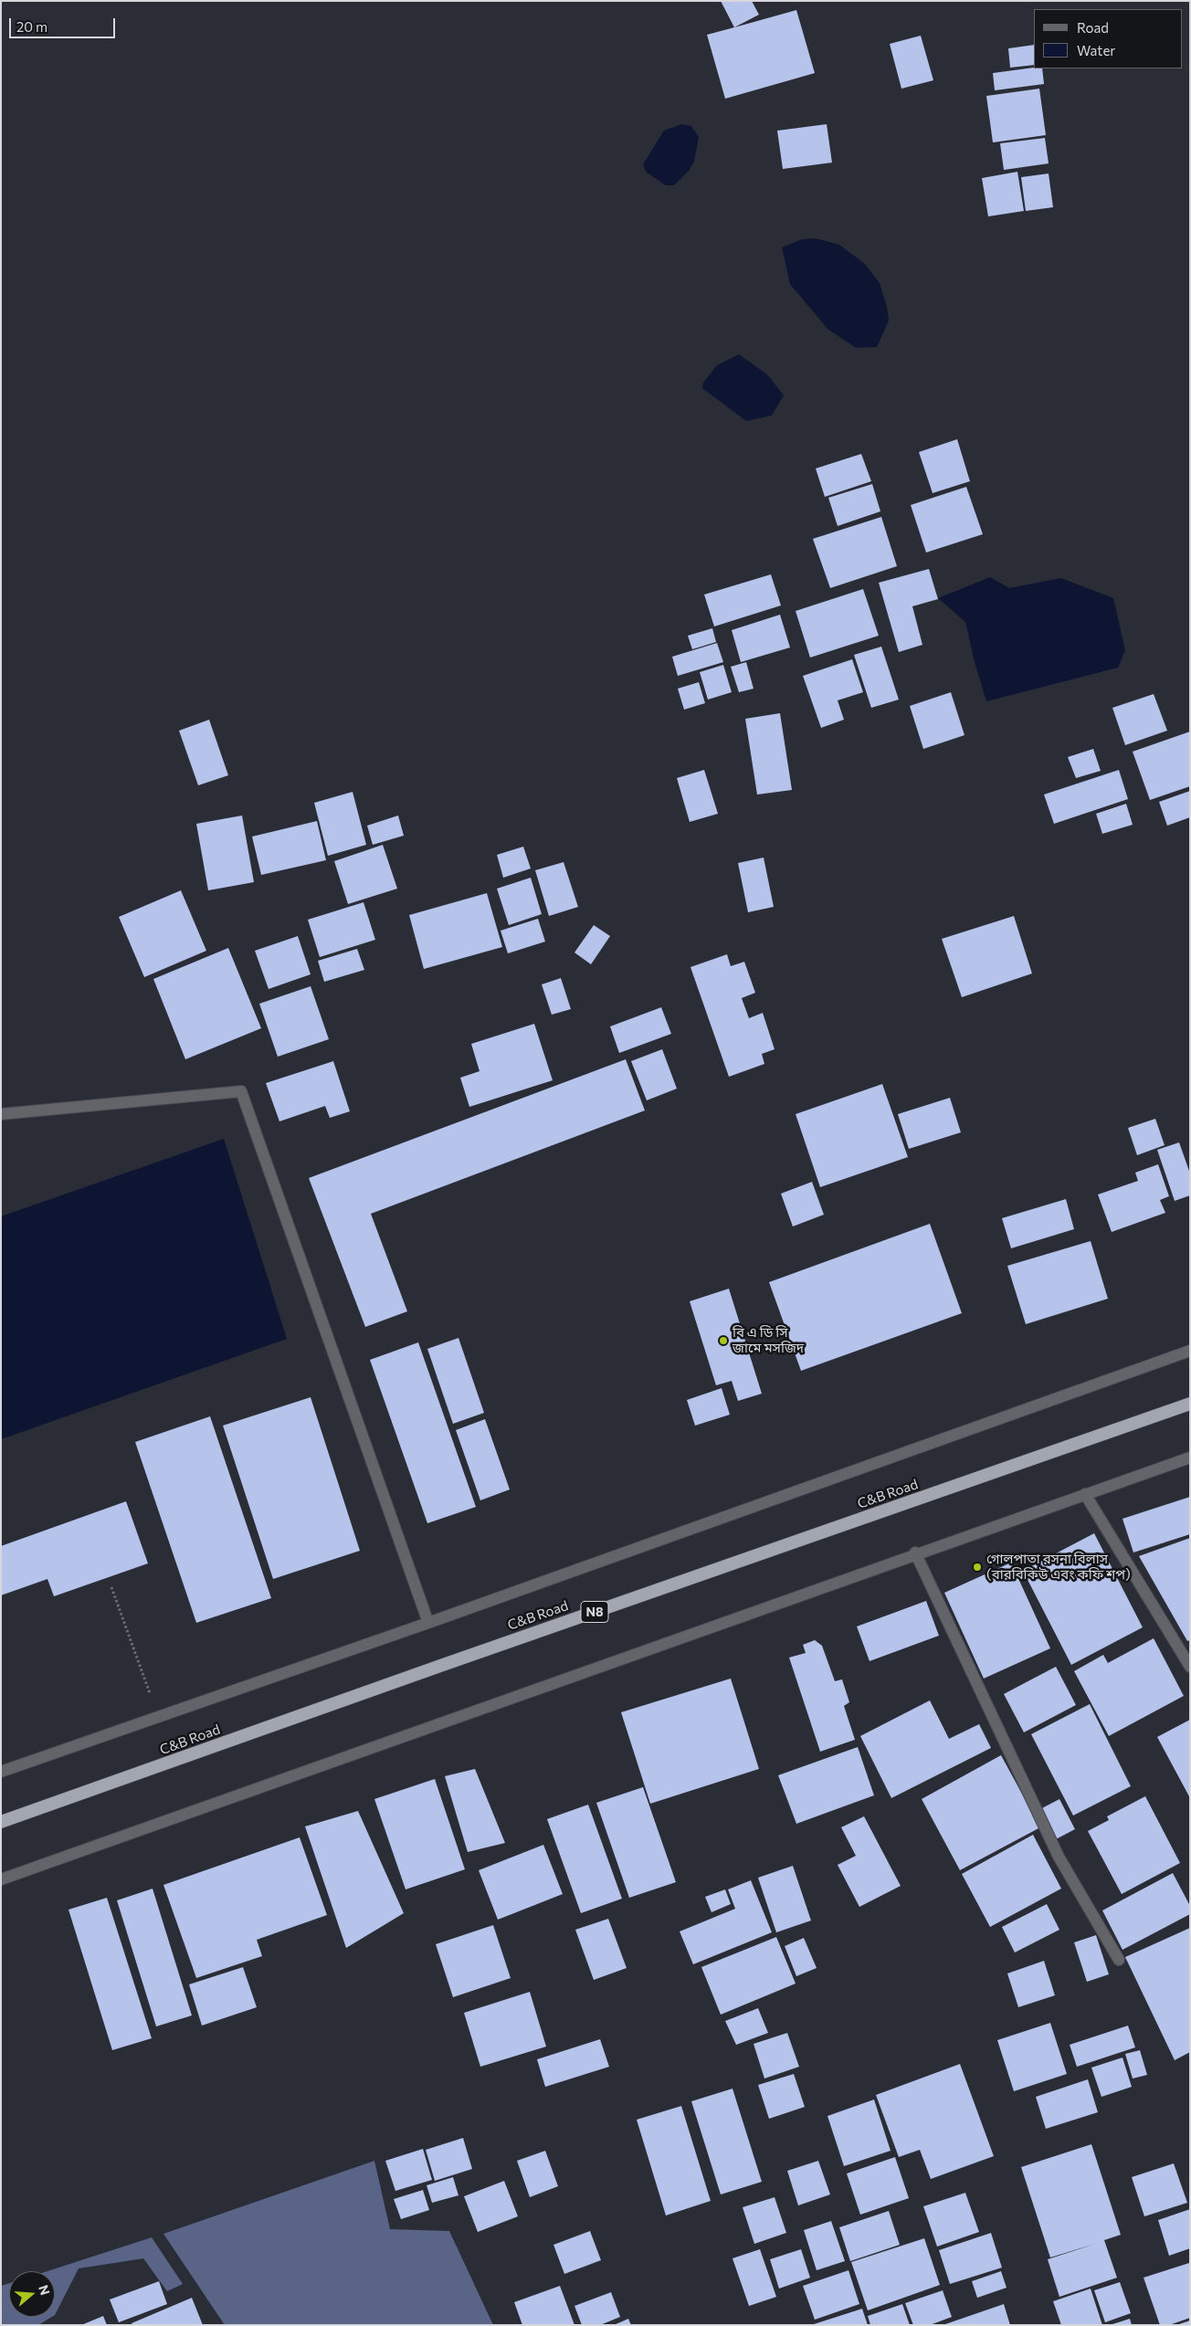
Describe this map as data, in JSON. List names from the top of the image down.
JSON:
{
  "streets": {
    "highway": ["C&B Road", "N8"]
  },
  "places": ["বি এ ডি সি জামে মসজিদ", "গোলপাতা রসনা বিলাস (বারবিকিউ এবং কফি শপ)"],
  "legend": ["Road", "Water"],
  "scale_bar": "20 m",
  "north": "right"
}
